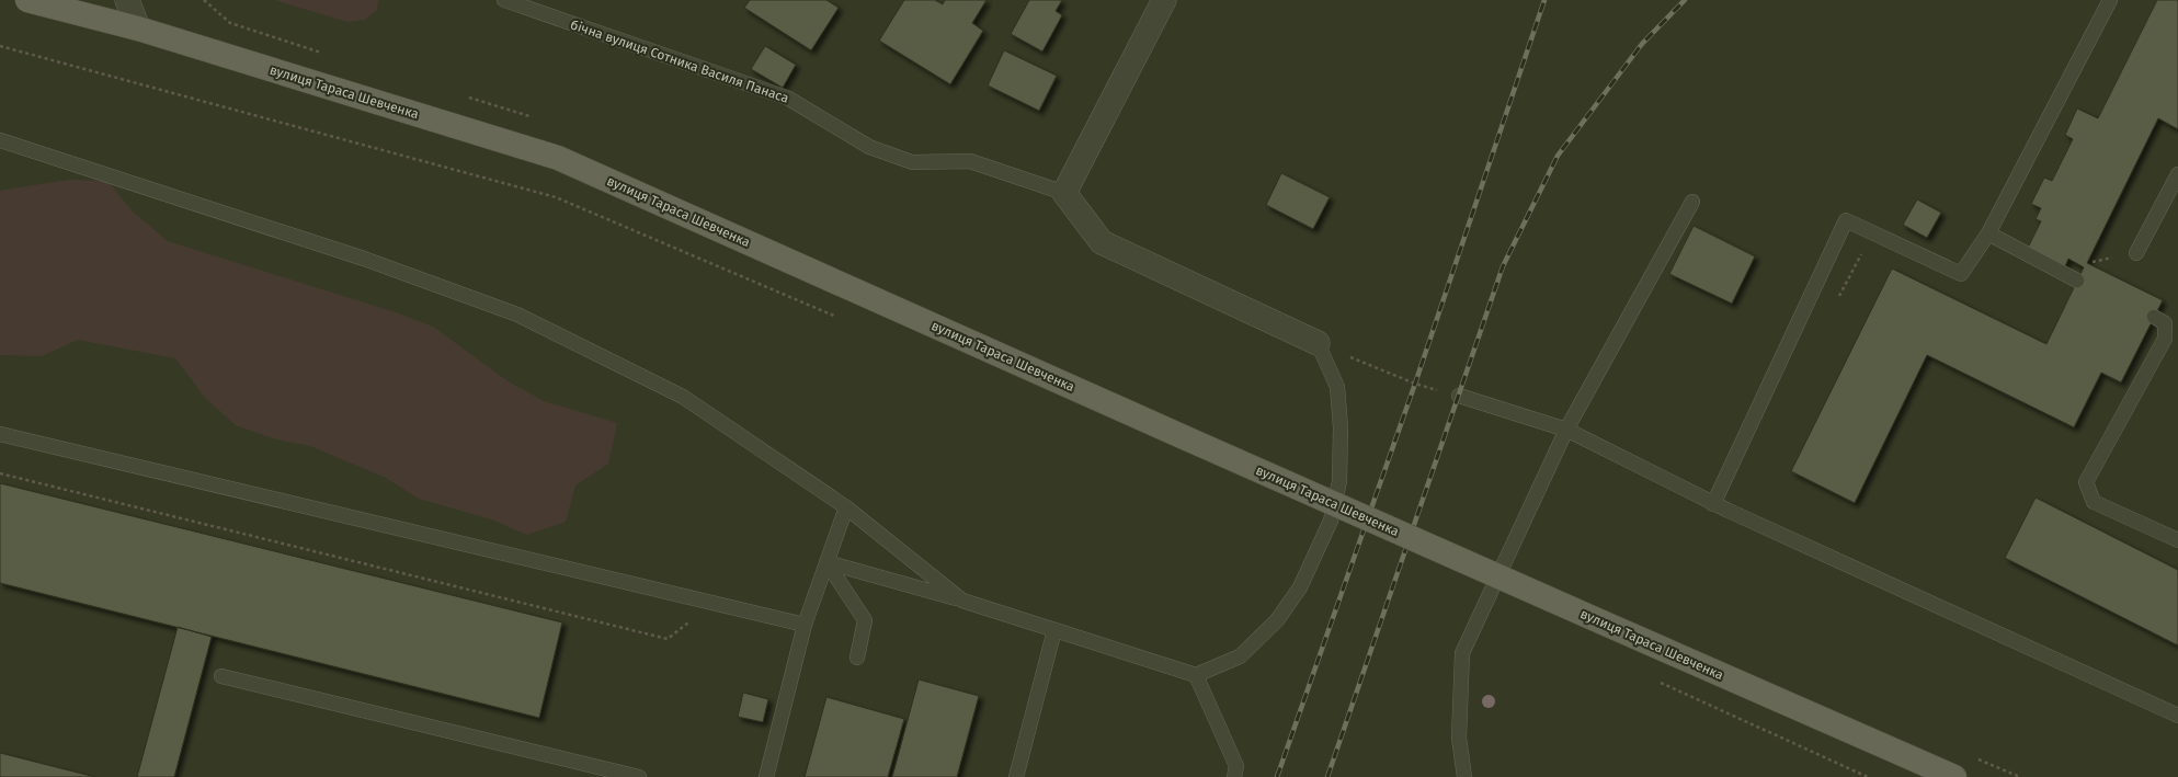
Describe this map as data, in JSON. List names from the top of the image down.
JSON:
{
  "streets": {
    "main road": ["вулиця Тараса Шевченка"],
    "lane": ["бічна вулиця Сотника Василя Панаса"]
  }
}
